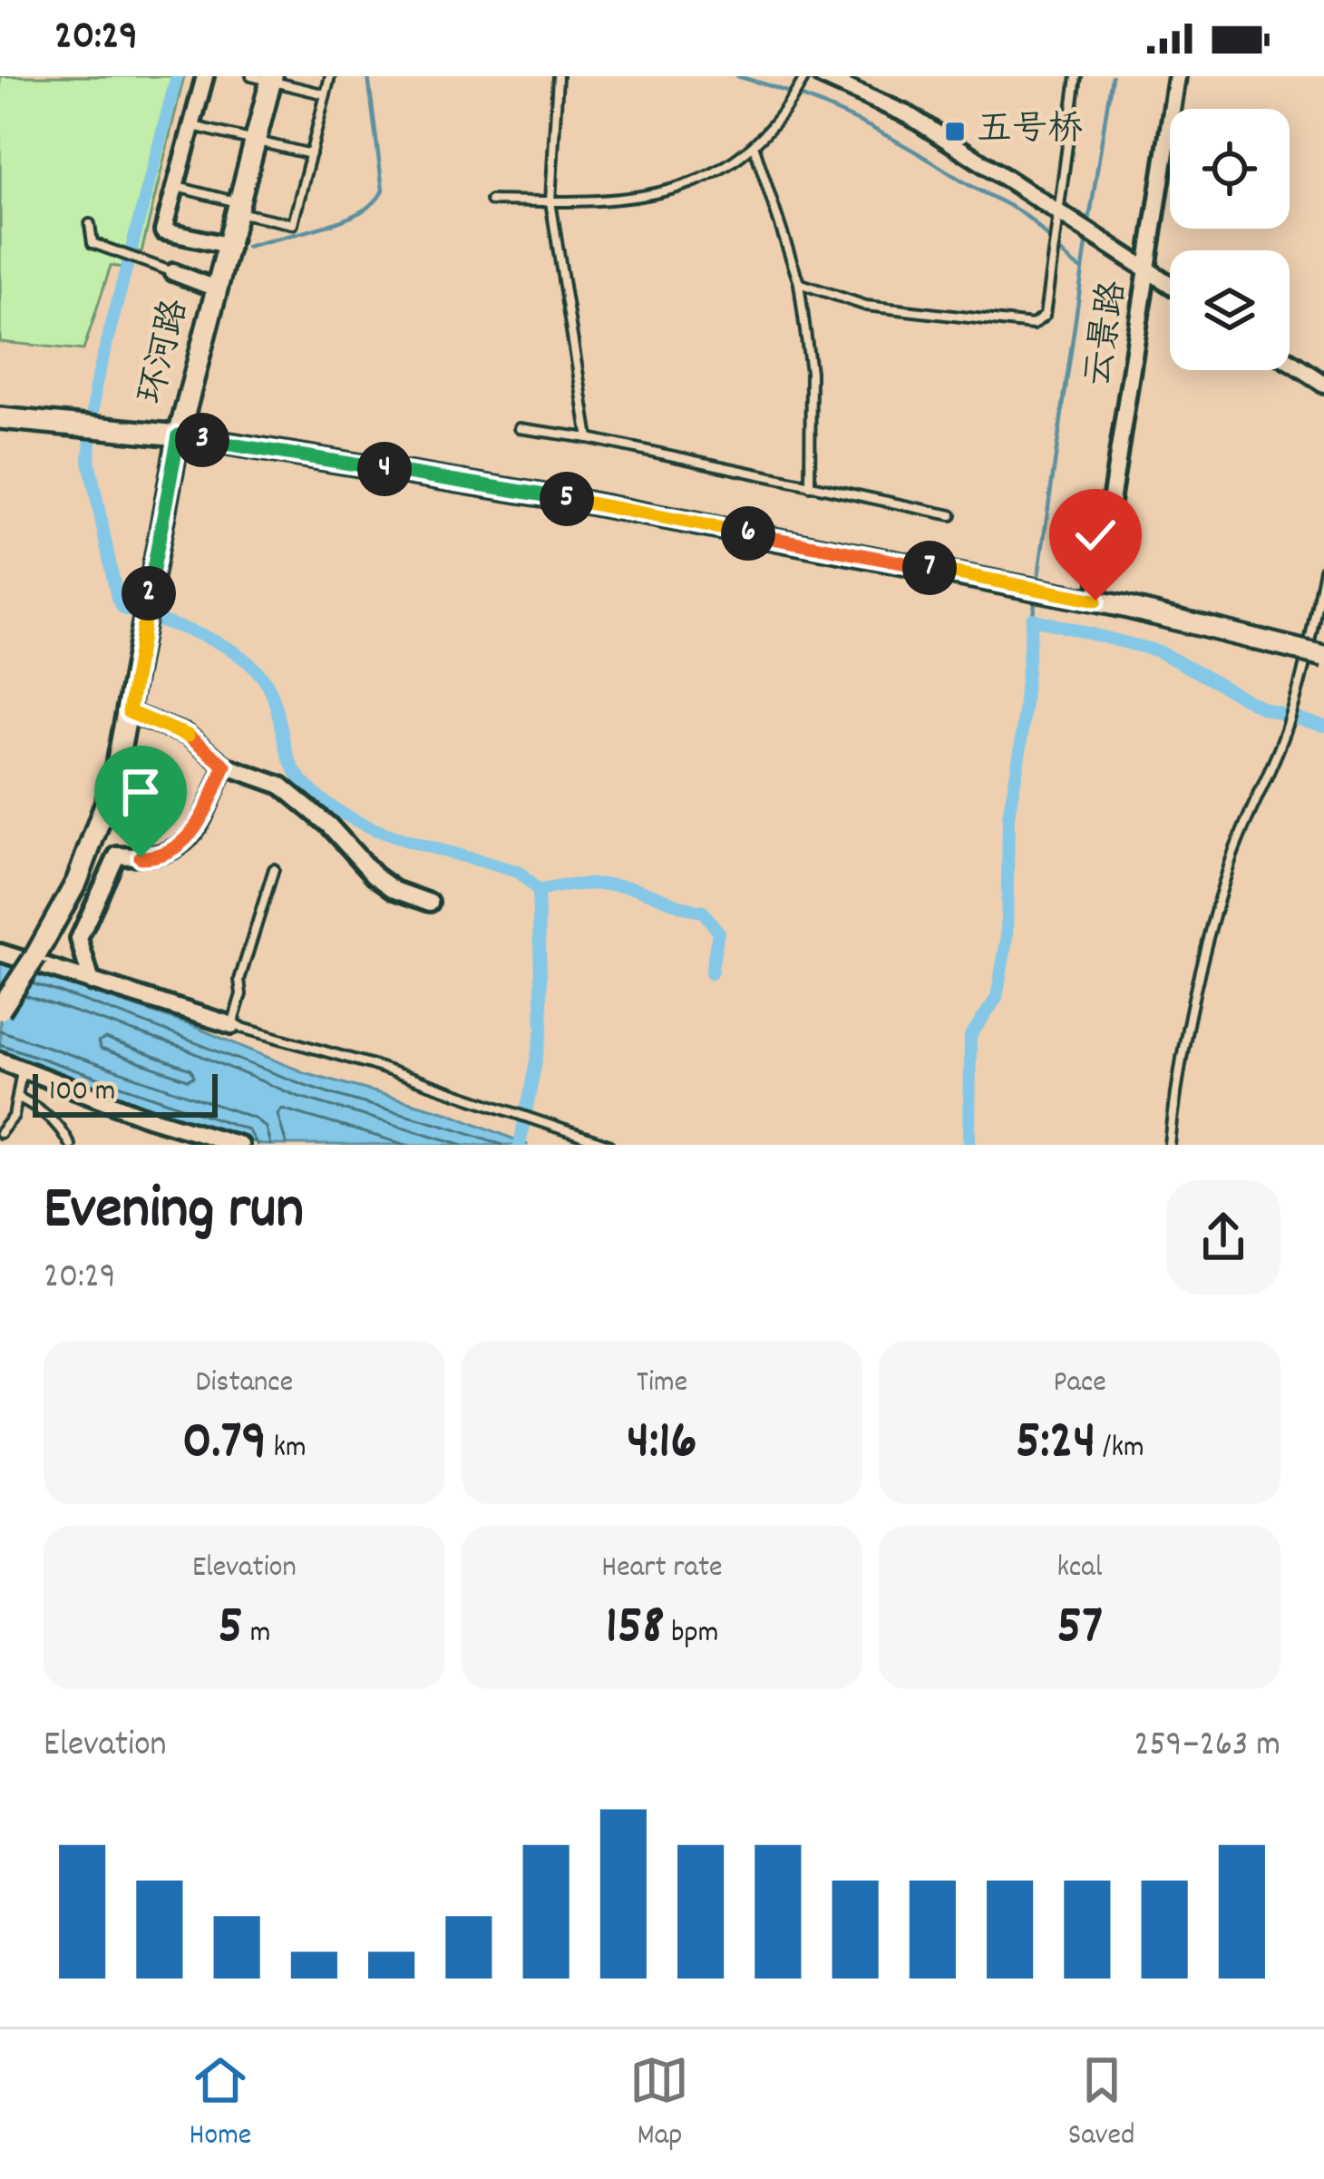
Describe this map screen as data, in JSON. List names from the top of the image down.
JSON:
{
  "streets": {
    "main road": ["环河路"],
    "street": ["云景路"]
  },
  "places": {
    "transit": ["五号桥"]
  },
  "scale_bar": "100 m",
  "page": {
    "status": "20:29",
    "pins": [
      "3",
      "4",
      "5",
      "6",
      "7",
      "2"
    ],
    "scale": "100 m",
    "heading": ["Evening run", "20:29"],
    "stats": [
      ["Distance", "0.79 km"],
      ["Time", "4:16"],
      ["Pace", "5:24 /km"],
      ["Elevation", "5 m"],
      ["Heart rate", "158 bpm"],
      ["kcal", "57"]
    ],
    "chart": ["Elevation", "259–263 m"],
    "tabs": ["Home", "Map", "Saved"]
  }
}
